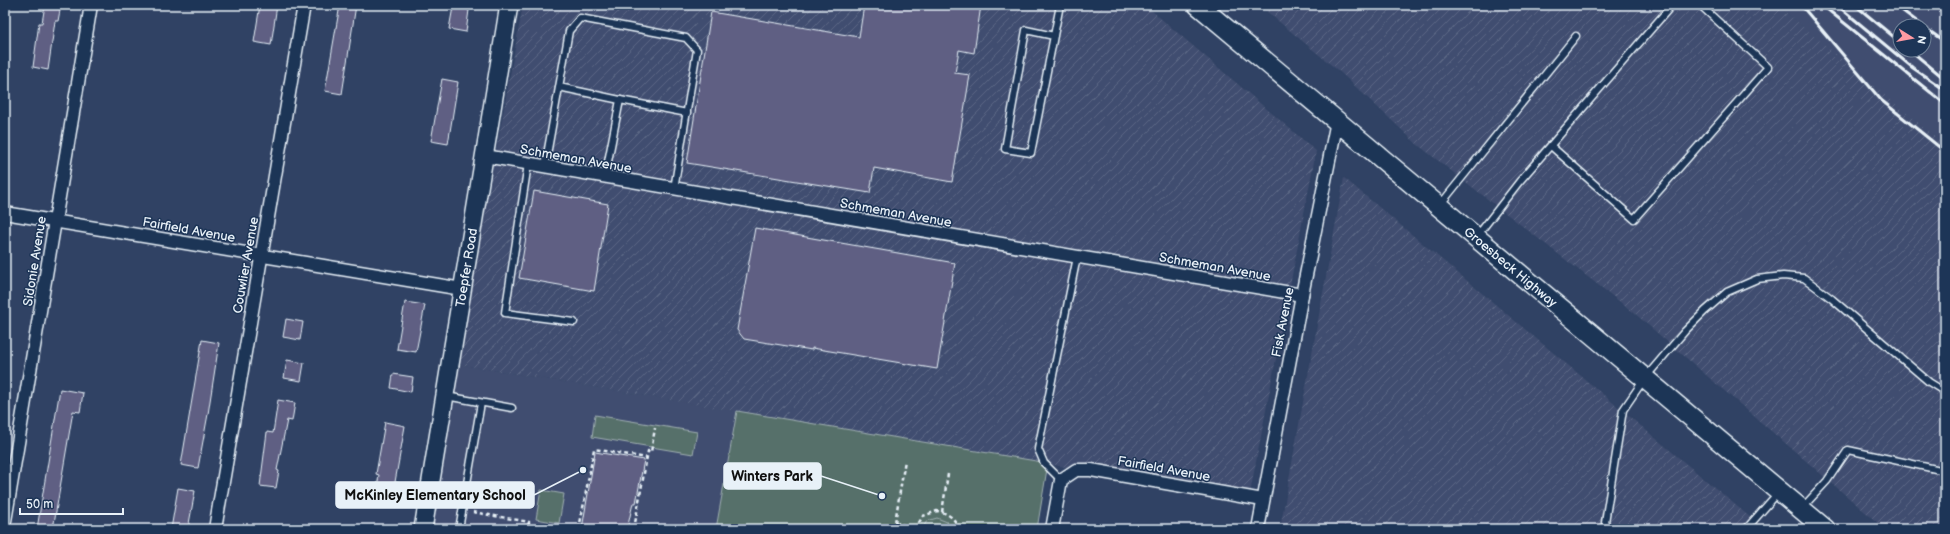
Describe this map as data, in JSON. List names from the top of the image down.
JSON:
{
  "streets": {
    "main road": ["Groesbeck Highway"],
    "street": [
      "Schmeman Avenue",
      "Fairfield Avenue",
      "Sidonie Avenue",
      "Couwlier Avenue",
      "Toepfer Road",
      "Fisk Avenue"
    ]
  },
  "crossings": [
    ["Schmeman Avenue", "Toepfer Road"],
    ["Schmeman Avenue", "Fisk Avenue"],
    ["Fairfield Avenue", "Sidonie Avenue"],
    ["Fairfield Avenue", "Couwlier Avenue"],
    ["Fairfield Avenue", "Toepfer Road"],
    ["Fairfield Avenue", "Fisk Avenue"],
    ["Groesbeck Highway", "Fisk Avenue"]
  ],
  "places": ["McKinley Elementary School", "Winters Park"],
  "scale_bar": "50 m",
  "north": "right"
}
